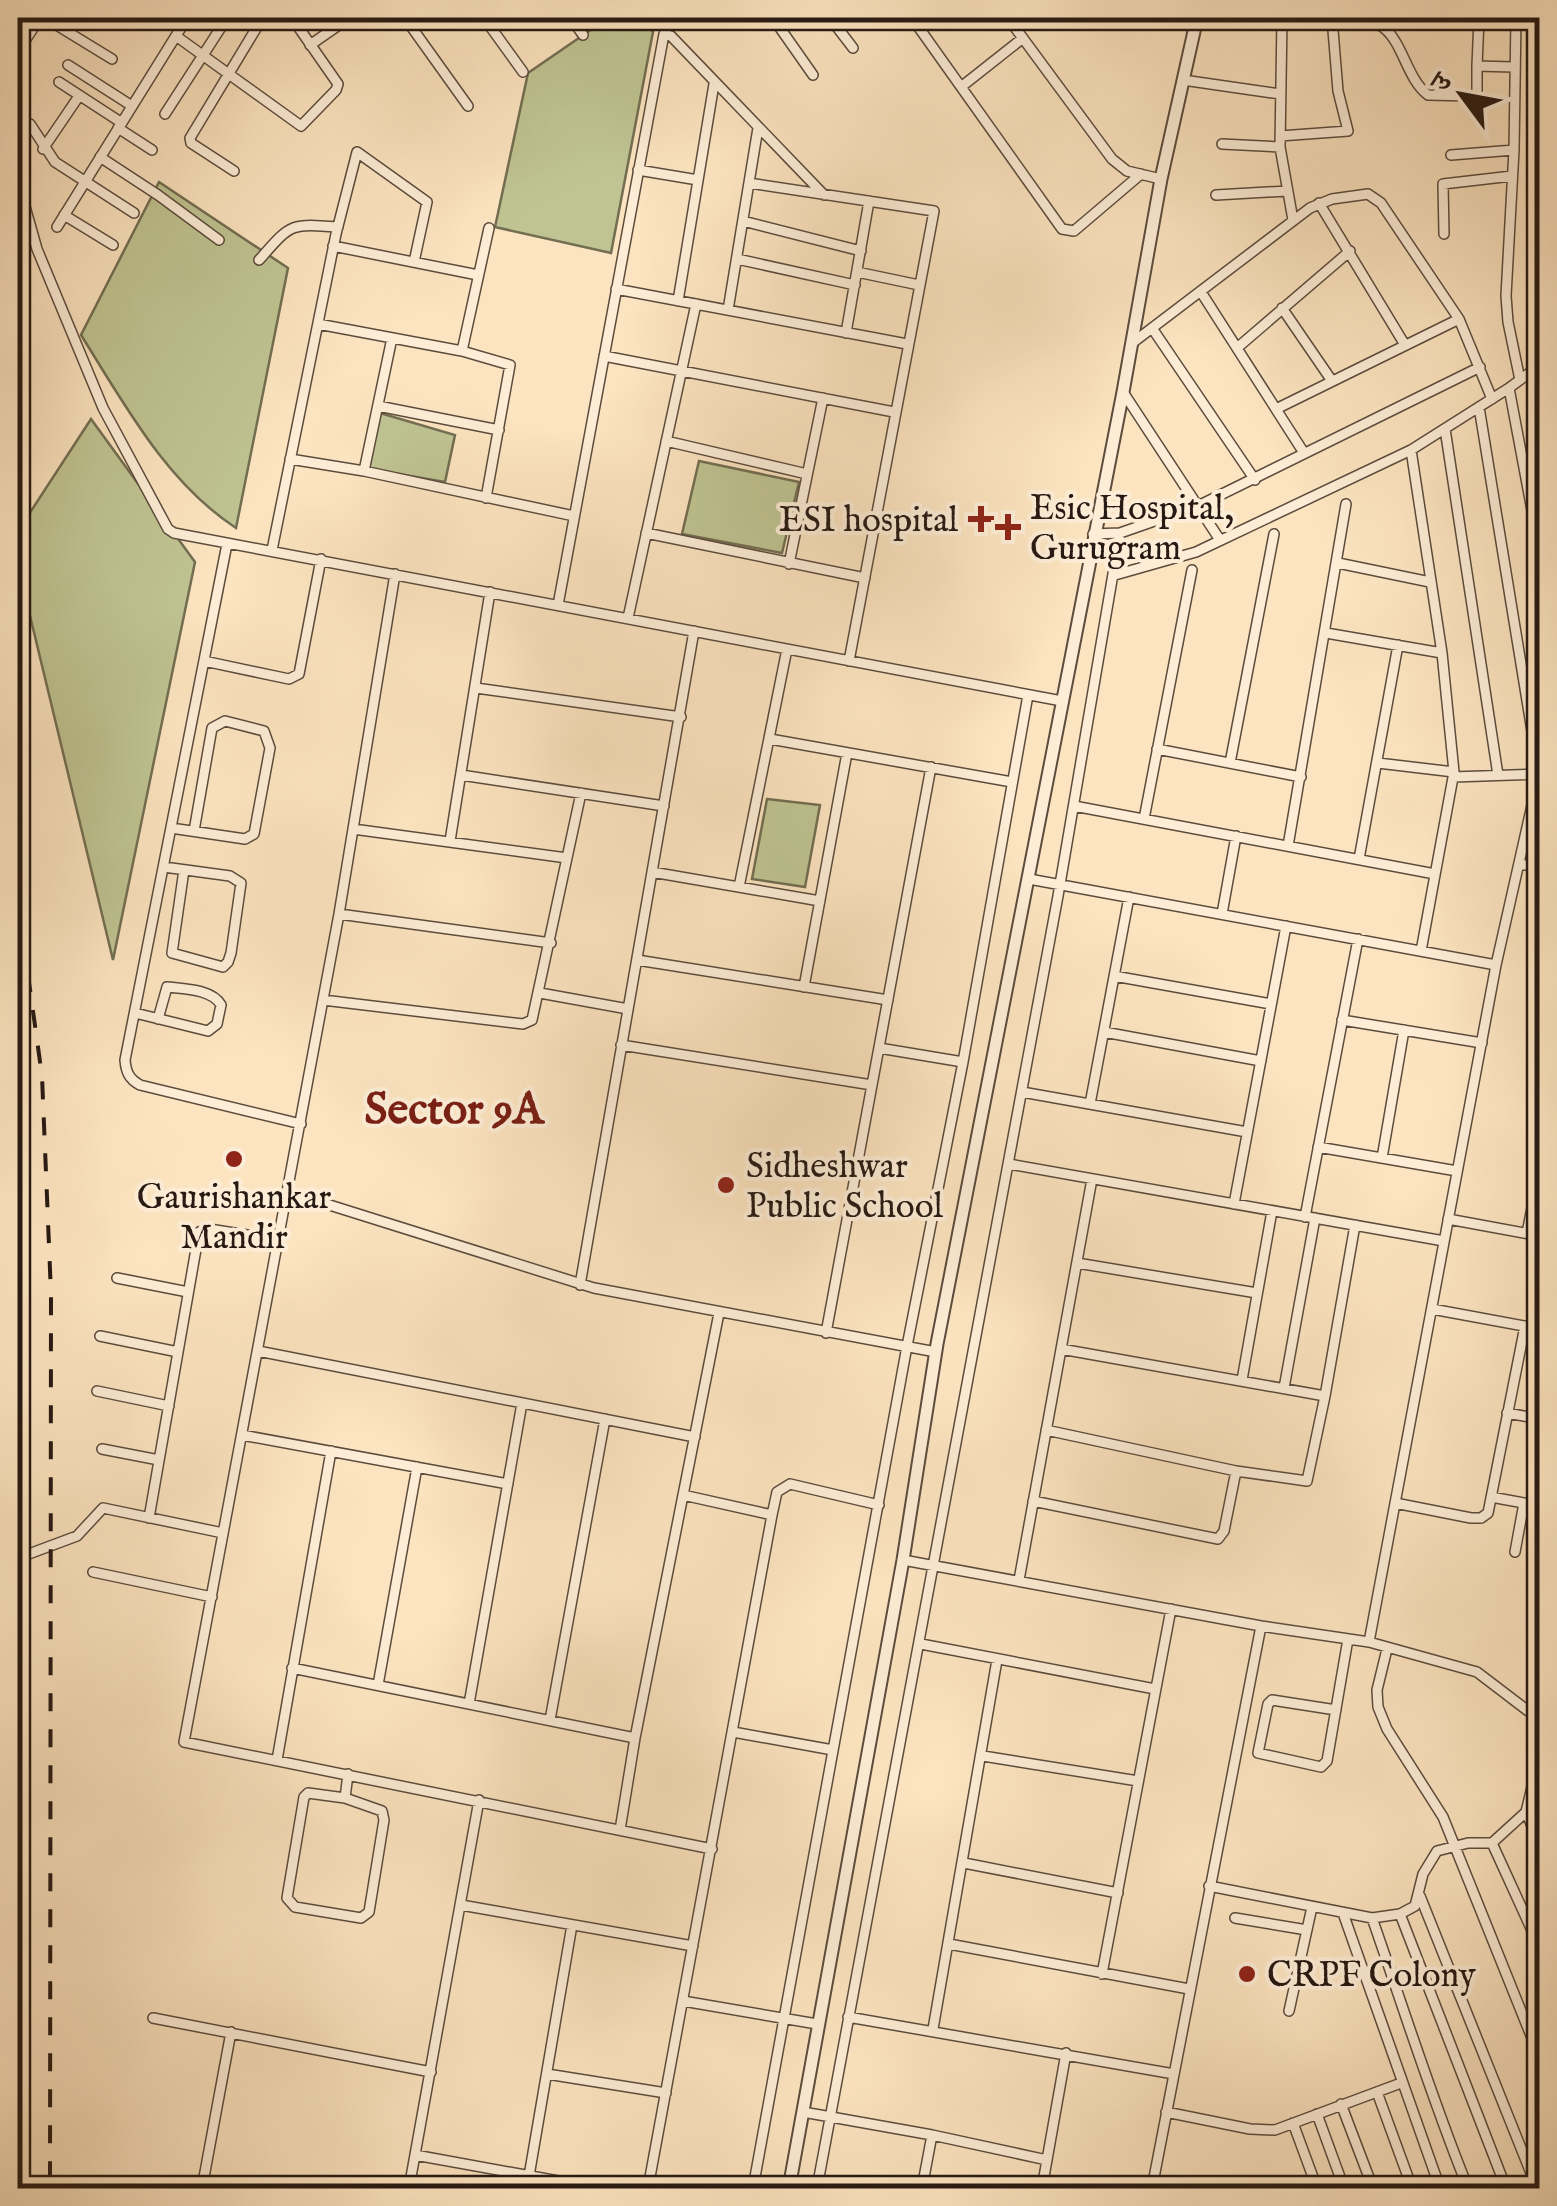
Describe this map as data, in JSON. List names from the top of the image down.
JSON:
{
  "districts": ["Sector 9A"],
  "places": {
    "health": ["ESI hospital", "Esic Hospital, Gurugram"],
    "other": ["Gaurishankar Mandir", "Sidheshwar Public School", "CRPF Colony"]
  },
  "north": "top left"
}
